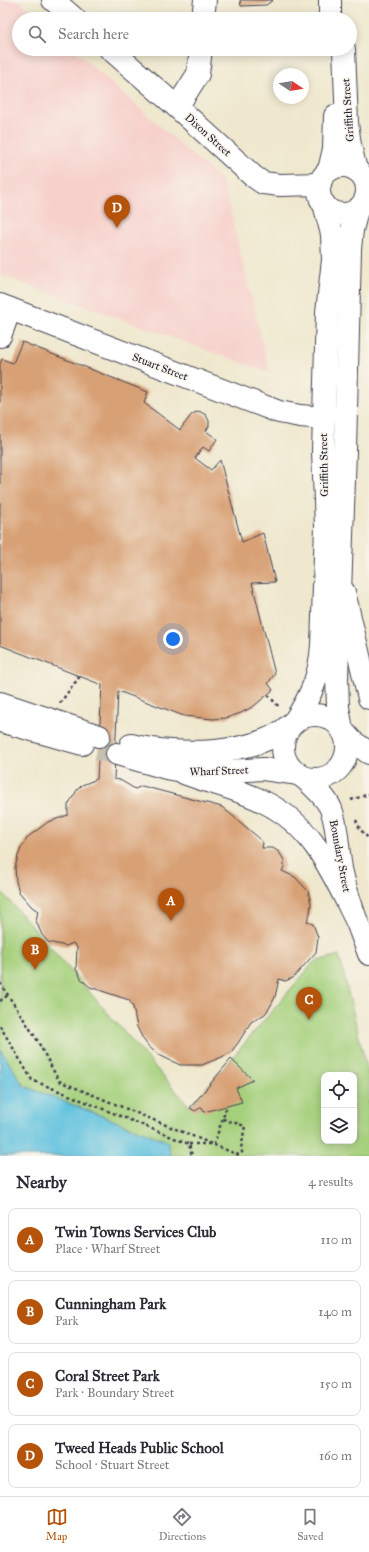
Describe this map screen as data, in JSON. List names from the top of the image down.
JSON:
{
  "streets": {
    "main road": [
      "Griffith Street",
      "Dixon Street",
      "Stuart Street",
      "Wharf Street",
      "Boundary Street"
    ]
  },
  "crossings": [
    ["Griffith Street", "Dixon Street"],
    ["Griffith Street", "Stuart Street"],
    ["Griffith Street", "Wharf Street"],
    ["Griffith Street", "Boundary Street"],
    ["Wharf Street", "Boundary Street"]
  ],
  "north": "right",
  "page": {
    "search": "Search here",
    "pins": [
      "D",
      "A",
      "B",
      "C"
    ],
    "heading": ["Nearby", "4 results"],
    "list": [
      {
        "mark": "A",
        "name": "Twin Towns Services Club",
        "note": "Place · Wharf Street",
        "value": "110 m"
      },
      {
        "mark": "B",
        "name": "Cunningham Park",
        "note": "Park",
        "value": "140 m"
      },
      {
        "mark": "C",
        "name": "Coral Street Park",
        "note": "Park · Boundary Street",
        "value": "150 m"
      },
      {
        "mark": "D",
        "name": "Tweed Heads Public School",
        "note": "School · Stuart Street",
        "value": "160 m"
      }
    ],
    "nav": ["Map", "Directions", "Saved"]
  }
}
